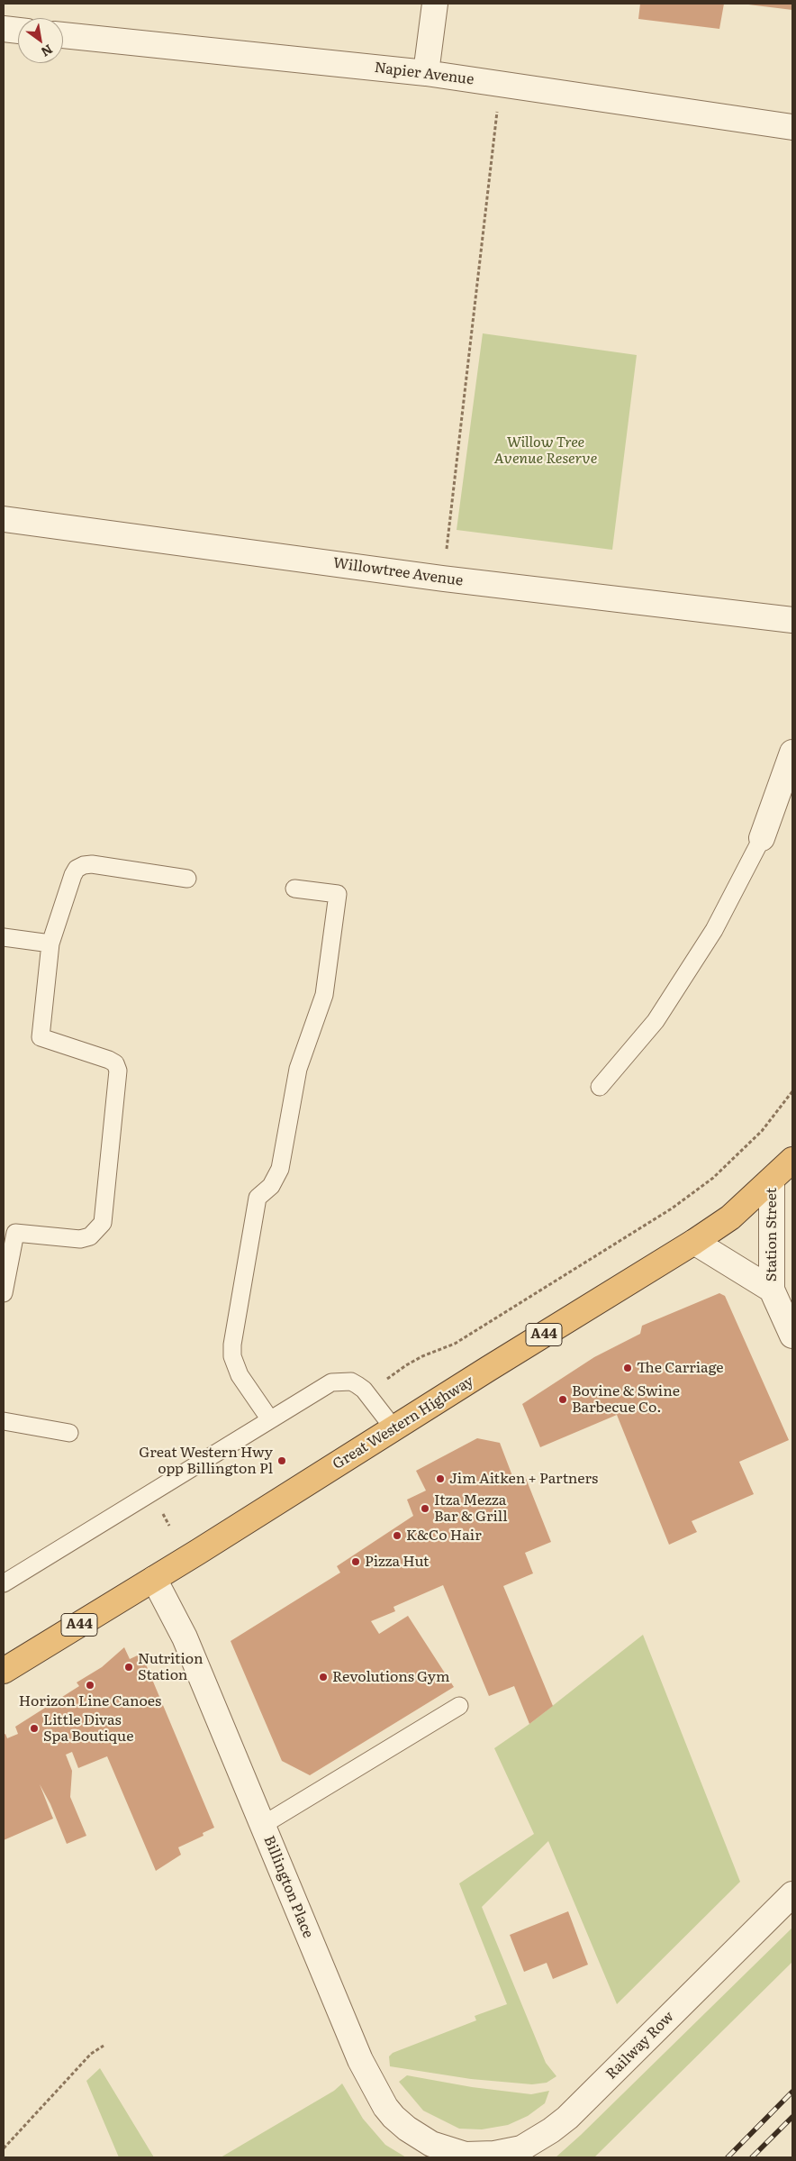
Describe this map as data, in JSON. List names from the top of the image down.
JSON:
{
  "streets": {
    "highway": ["A44", "Great Western Highway"],
    "street": [
      "Napier Avenue",
      "Willowtree Avenue",
      "Station Street",
      "Billington Place",
      "Railway Row"
    ]
  },
  "crossings": [
    ["Station Street", "Great Western Highway"],
    ["Great Western Highway", "Billington Place"],
    ["Billington Place", "Railway Row"]
  ],
  "parks": ["Willow Tree Avenue Reserve"],
  "places": [
    "The Carriage",
    "Bovine & Swine Barbecue Co.",
    "Great Western Hwy opp Billington Pl",
    "Jim Aitken + Partners",
    "Itza Mezza Bar & Grill",
    "K&Co Hair",
    "Pizza Hut",
    "Nutrition Station",
    "Revolutions Gym",
    "Horizon Line Canoes",
    "Little Divas Spa Boutique"
  ],
  "north": "bottom right"
}
